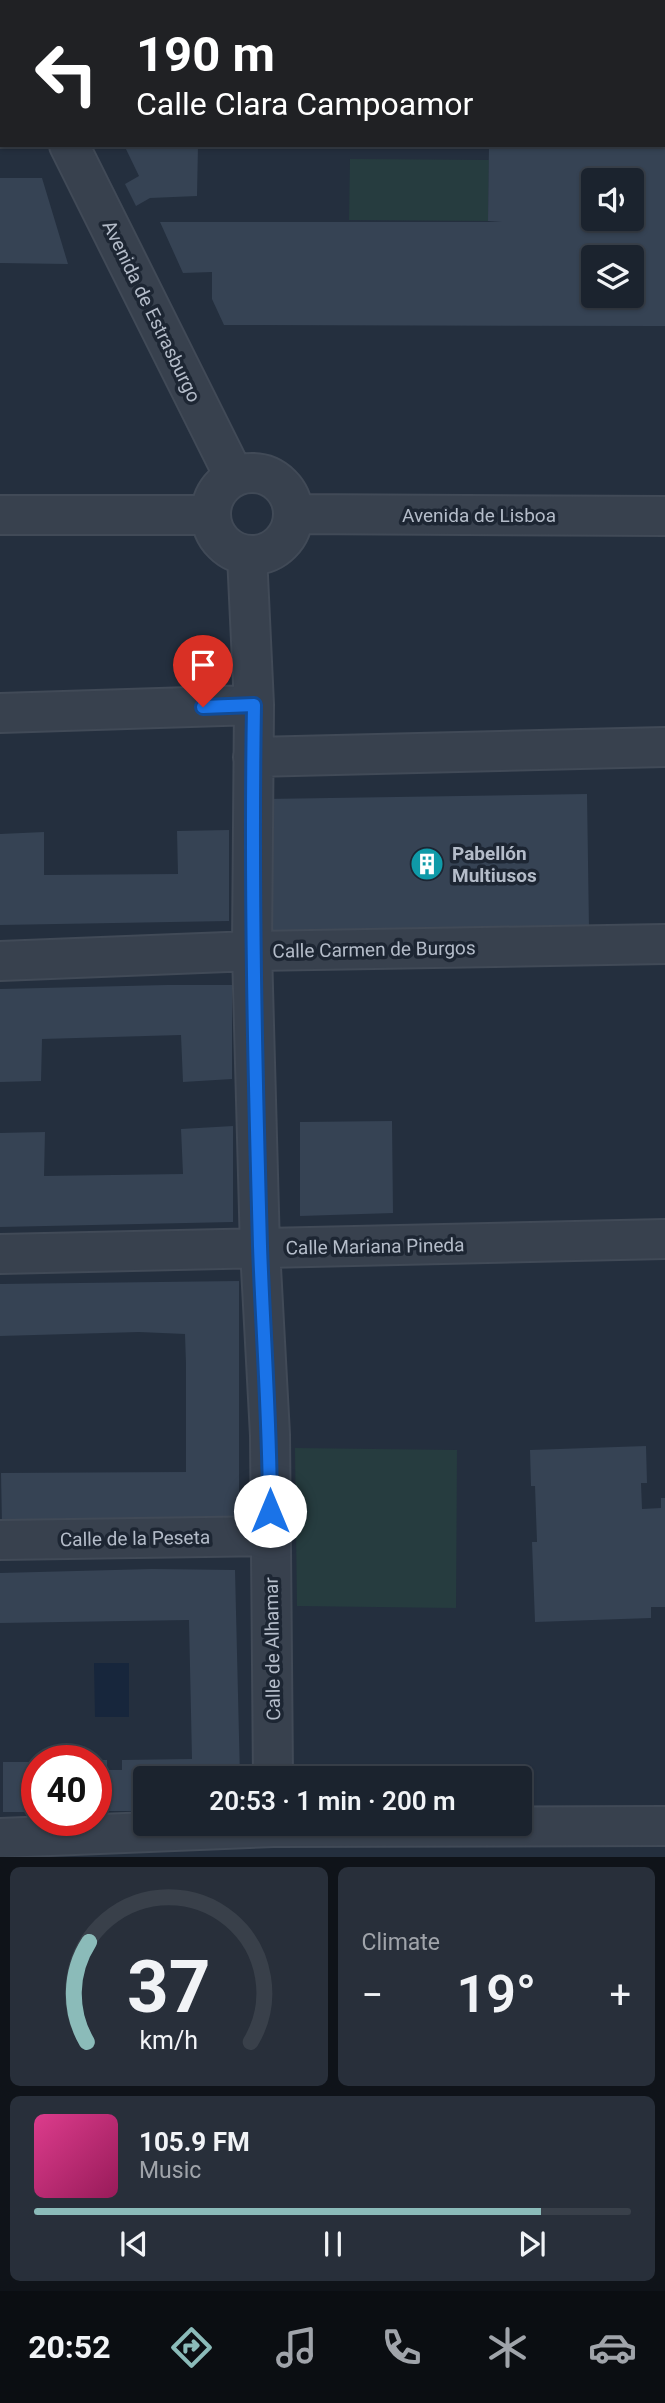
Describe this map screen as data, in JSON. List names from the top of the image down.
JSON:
{
  "streets": {
    "street": [
      "Avenida de Estrasburgo",
      "Avenida de Lisboa",
      "Calle Carmen de Burgos",
      "Calle Mariana Pineda",
      "Calle de la Peseta",
      "Calle de Alhamar"
    ]
  },
  "crossings": [
    ["Avenida de Estrasburgo", "Avenida de Lisboa"],
    ["Avenida de Estrasburgo", "Calle de Alhamar"],
    ["Avenida de Lisboa", "Calle de Alhamar"],
    ["Calle Carmen de Burgos", "Calle de Alhamar"],
    ["Calle Mariana Pineda", "Calle de Alhamar"],
    ["Calle de la Peseta", "Calle de Alhamar"]
  ],
  "places": {
    "building": ["Pabellón Multiusos"]
  },
  "page": {
    "turn": ["190 m", "Calle Clara Campoamor"],
    "limit": "40",
    "trip": "20:53 · 1 min · 200 m",
    "tile": "Climate",
    "heat": ["−", "19°", "+"],
    "song": ["105.9 FM", "Music"],
    "tabs": "20:52",
    "gauge": ["37", "km/h"]
  }
}
